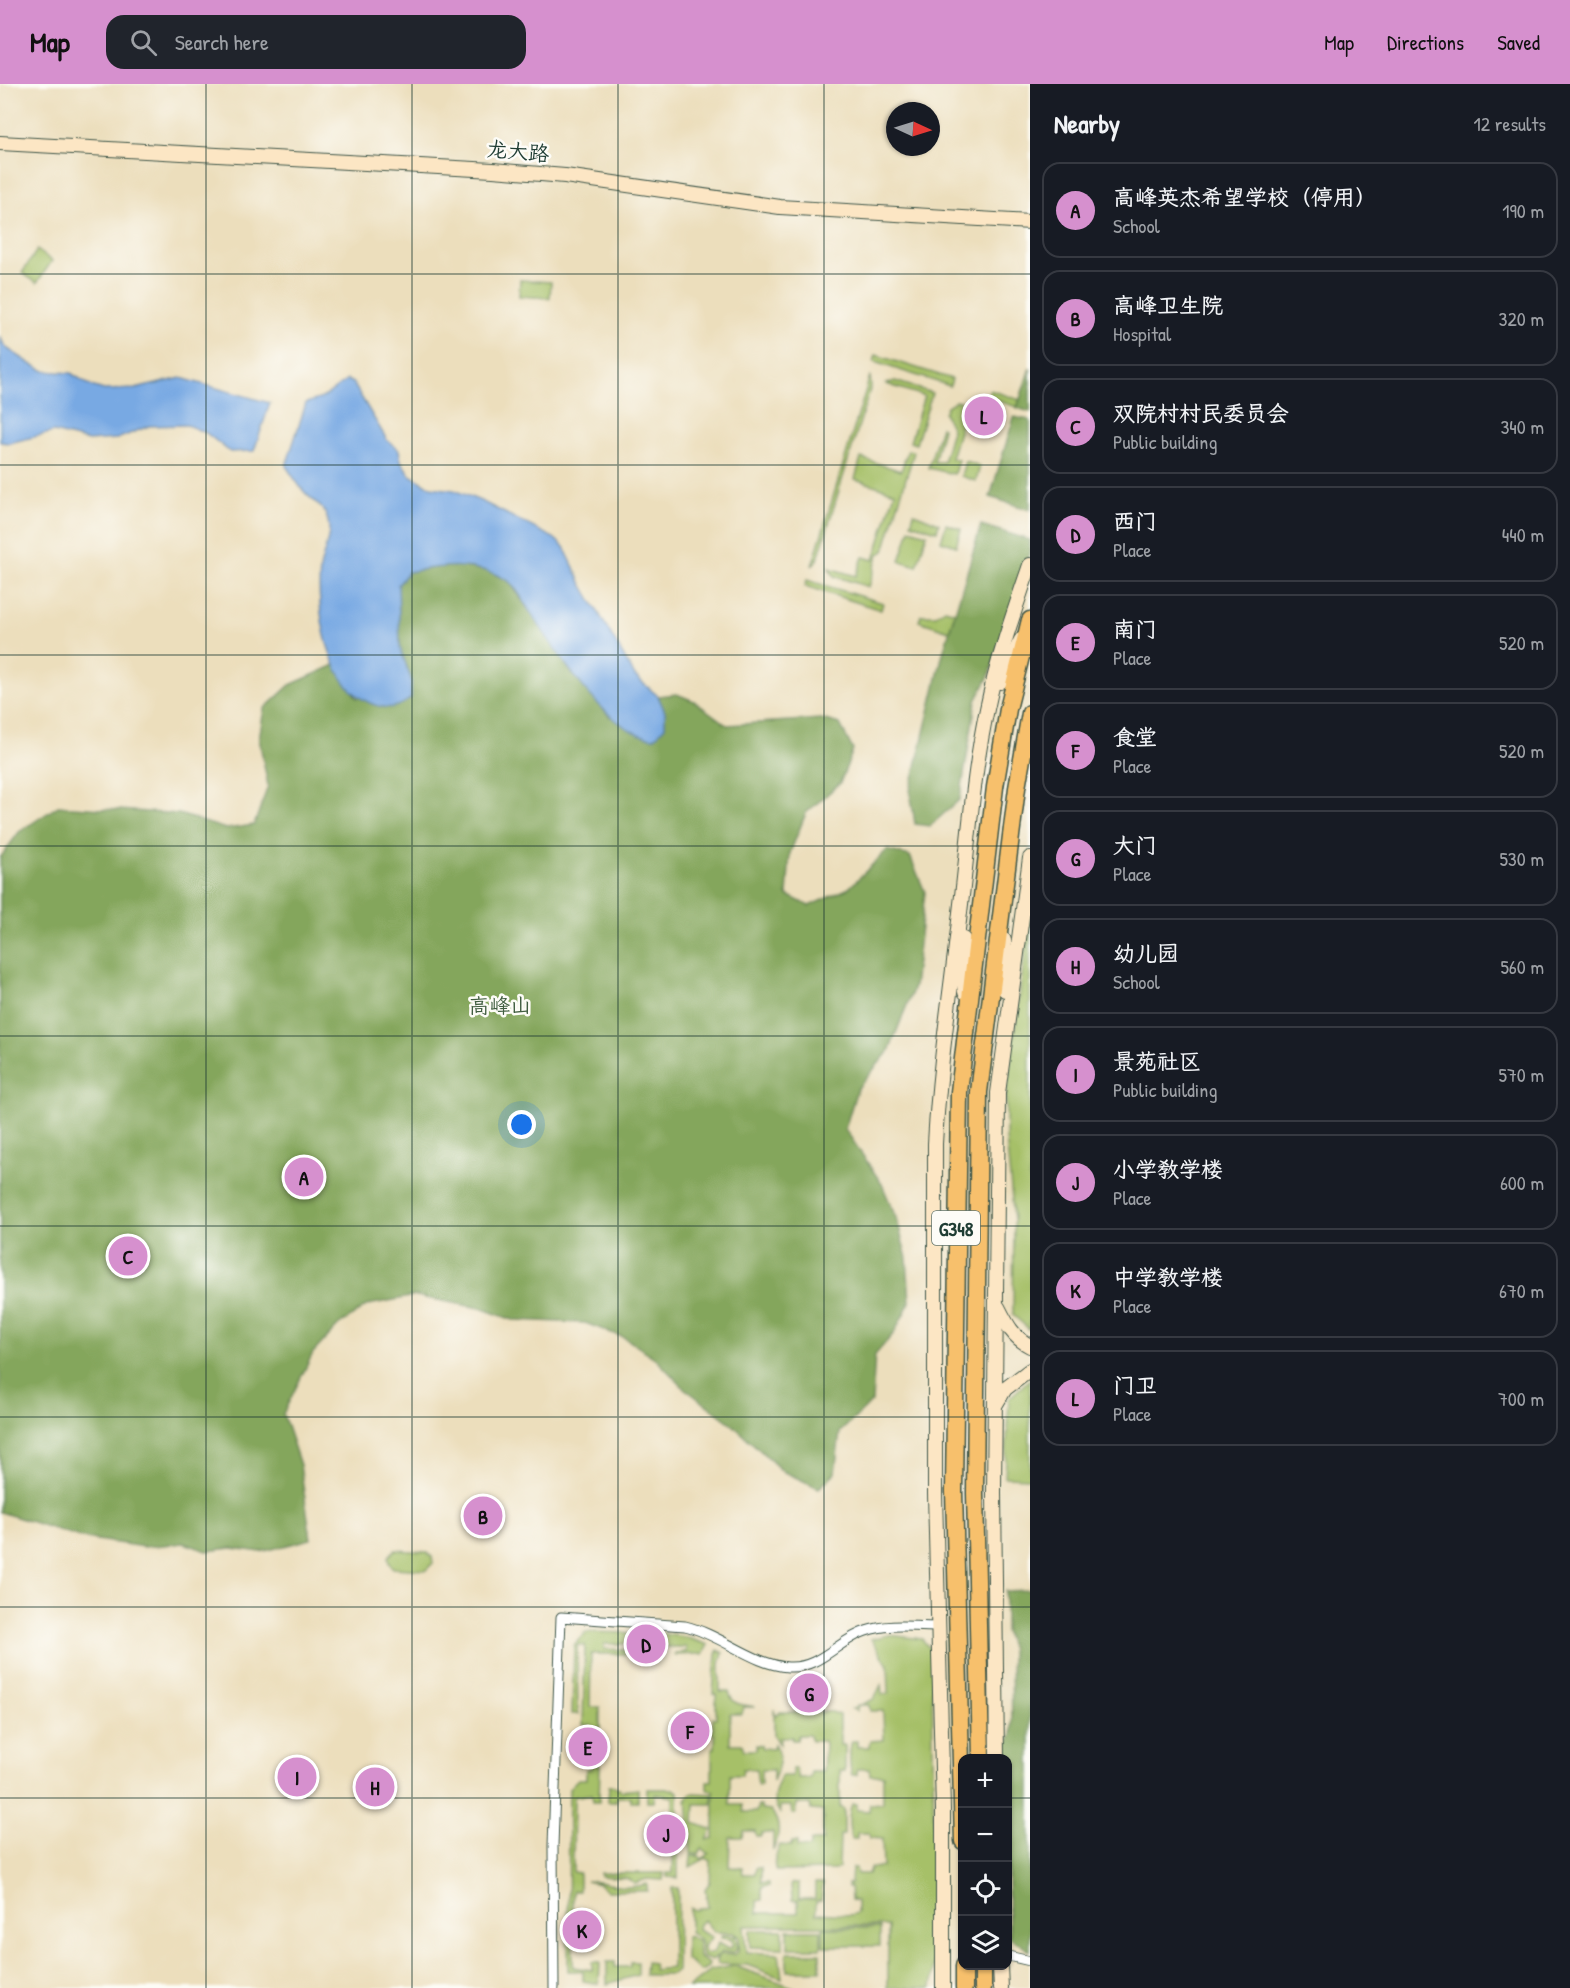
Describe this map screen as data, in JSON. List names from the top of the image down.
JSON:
{
  "streets": {
    "highway": ["G348"],
    "street": ["龙大路"]
  },
  "parks": ["高峰山"],
  "north": "right",
  "page": {
    "header": "Map",
    "search": "Search here",
    "nav": ["Map", "Directions", "Saved"],
    "heading": ["Nearby", "12 results"],
    "list": [
      {
        "mark": "A",
        "name": "高峰英杰希望学校（停用）",
        "note": "School",
        "value": "190 m"
      },
      {
        "mark": "B",
        "name": "高峰卫生院",
        "note": "Hospital",
        "value": "320 m"
      },
      {
        "mark": "C",
        "name": "双院村村民委员会",
        "note": "Public building",
        "value": "340 m"
      },
      {
        "mark": "D",
        "name": "西门",
        "note": "Place",
        "value": "440 m"
      },
      {
        "mark": "E",
        "name": "南门",
        "note": "Place",
        "value": "520 m"
      },
      {
        "mark": "F",
        "name": "食堂",
        "note": "Place",
        "value": "520 m"
      },
      {
        "mark": "G",
        "name": "大门",
        "note": "Place",
        "value": "530 m"
      },
      {
        "mark": "H",
        "name": "幼儿园",
        "note": "School",
        "value": "560 m"
      },
      {
        "mark": "I",
        "name": "景苑社区",
        "note": "Public building",
        "value": "570 m"
      },
      {
        "mark": "J",
        "name": "小学教学楼",
        "note": "Place",
        "value": "600 m"
      },
      {
        "mark": "K",
        "name": "中学教学楼",
        "note": "Place",
        "value": "670 m"
      },
      {
        "mark": "L",
        "name": "门卫",
        "note": "Place",
        "value": "700 m"
      }
    ],
    "pins": [
      "L",
      "A",
      "C",
      "B",
      "D",
      "G",
      "F",
      "E",
      "I",
      "H",
      "J",
      "K"
    ],
    "map_buttons": ["+", "−"]
  }
}
